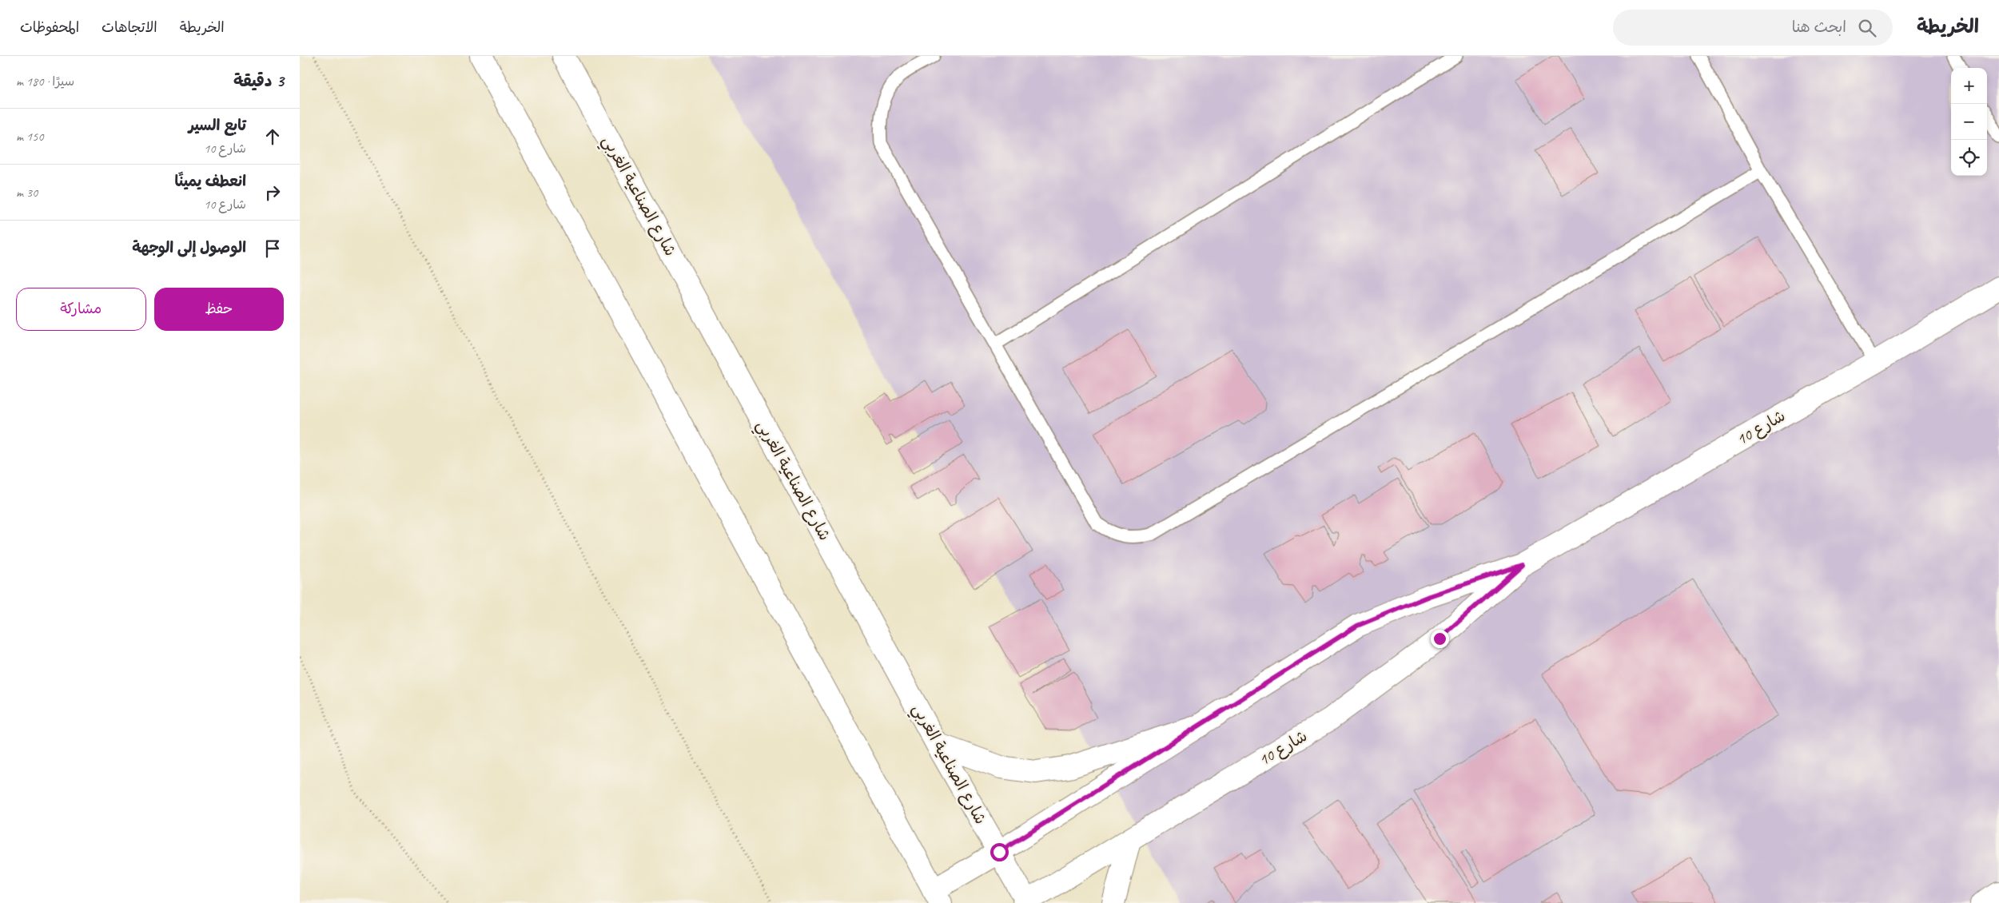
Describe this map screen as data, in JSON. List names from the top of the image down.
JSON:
{
  "streets": {
    "main road": ["شارع الصناعية الغربي", "شارع 10"]
  },
  "crossings": [
    ["شارع الصناعية الغربي", "شارع 10"]
  ],
  "page": {
    "header": "الخريطة",
    "search": "ابحث هنا",
    "nav": ["الخريطة", "الاتجاهات", "المحفوظات"],
    "heading": ["3 دقيقة", "سيرًا · 180 m"],
    "map_buttons": ["+", "−"],
    "list": [
      ["تابع السير", "شارع 10", "150 m"],
      ["انعطف يمينًا", "شارع 10", "30 m"],
      "الوصول إلى الوجهة"
    ],
    "buttons": ["حفظ", "مشاركة"]
  }
}
